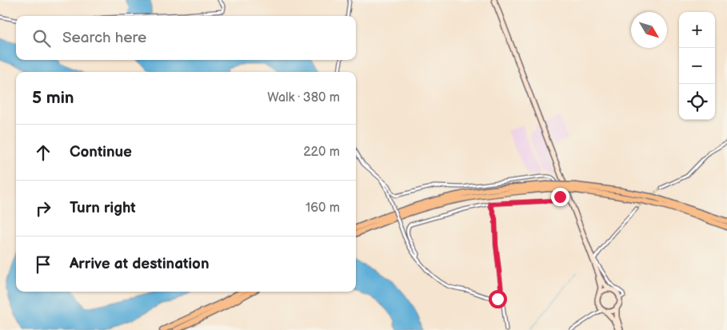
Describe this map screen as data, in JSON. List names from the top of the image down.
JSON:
{
  "north": "bottom right",
  "page": {
    "map_buttons": ["+", "−"],
    "search": "Search here",
    "heading": ["5 min", "Walk · 380 m"],
    "list": [
      ["Continue", "220 m"],
      ["Turn right", "160 m"],
      "Arrive at destination"
    ]
  }
}
